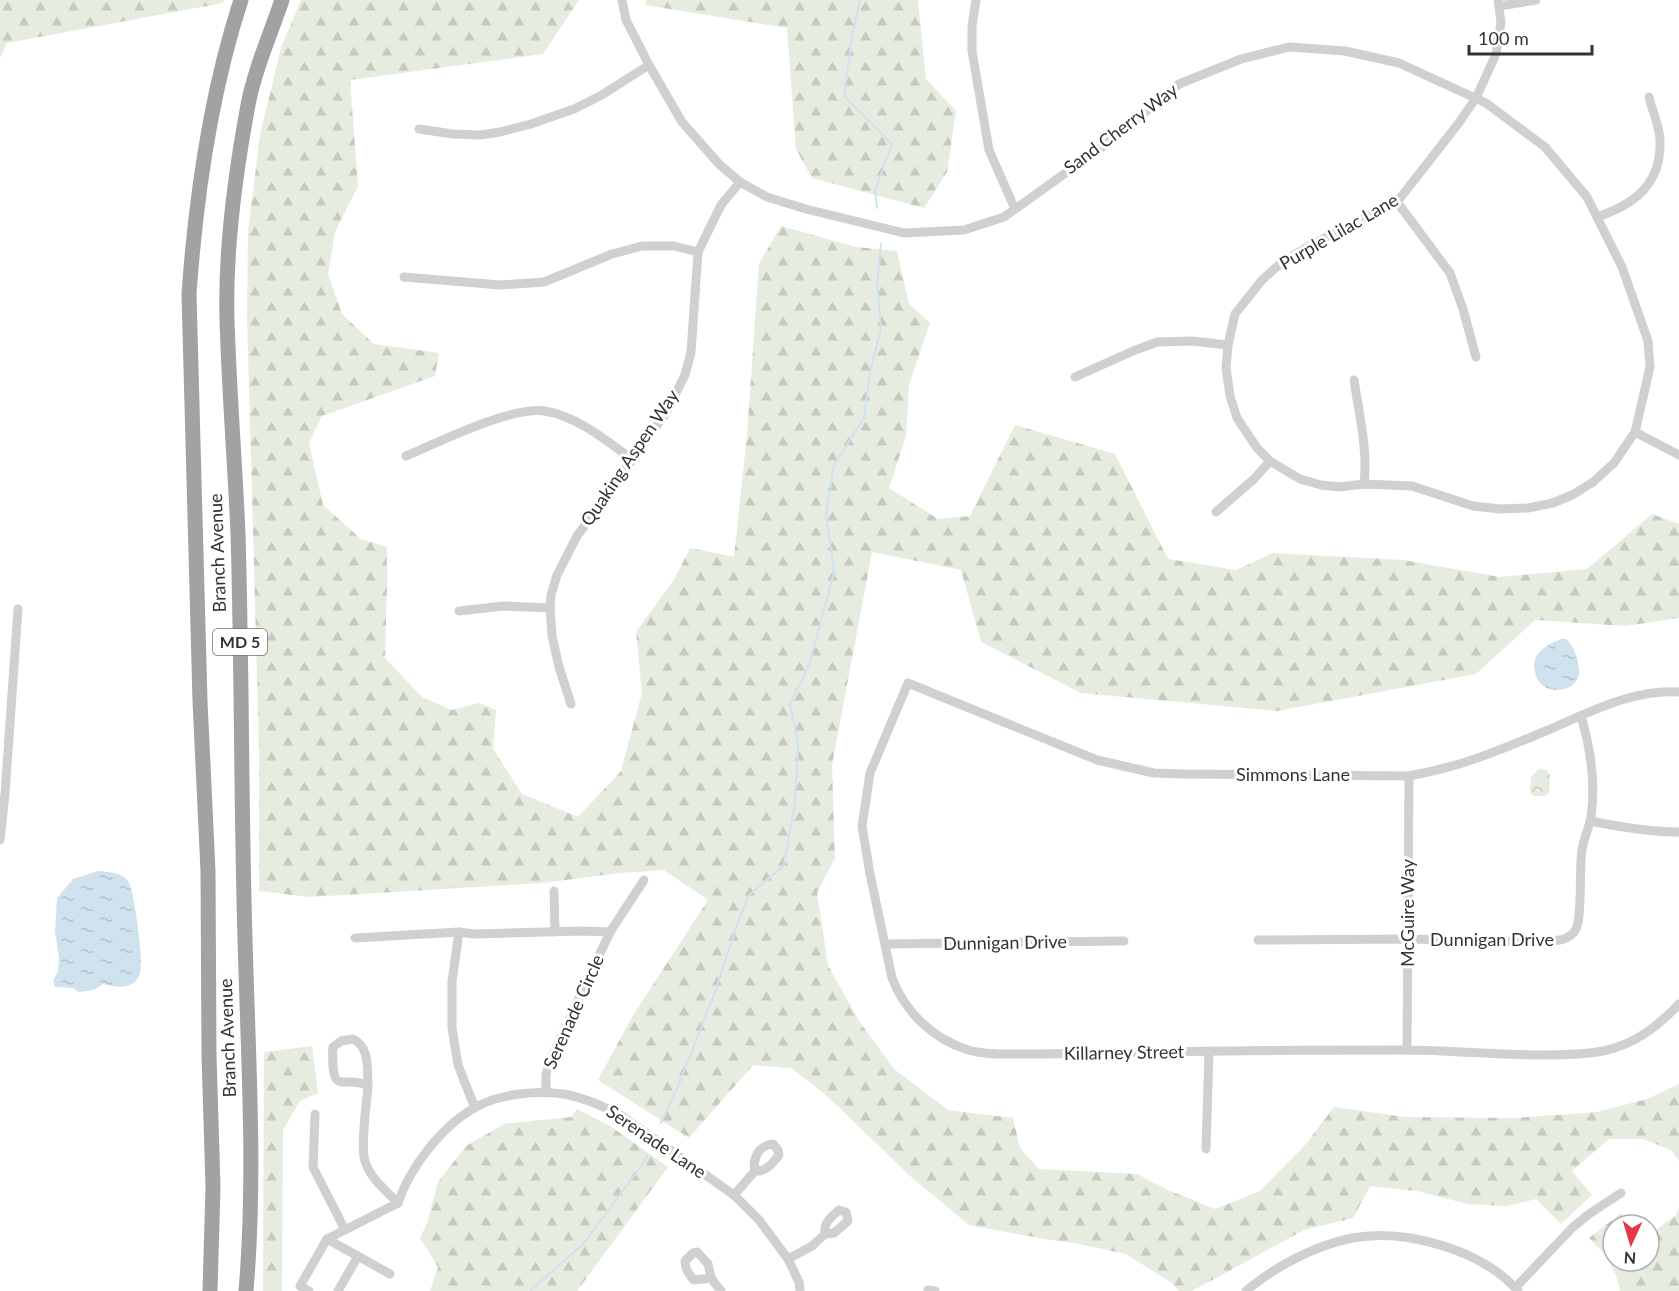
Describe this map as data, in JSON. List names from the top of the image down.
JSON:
{
  "streets": {
    "highway": ["Branch Avenue", "MD 5"],
    "street": [
      "Sand Cherry Way",
      "Purple Lilac Lane",
      "Quaking Aspen Way",
      "Simmons Lane",
      "McGuire Way",
      "Dunnigan Drive",
      "Serenade Circle",
      "Killarney Street",
      "Serenade Lane"
    ]
  },
  "crossings": [
    ["Sand Cherry Way", "Purple Lilac Lane"],
    ["Sand Cherry Way", "Quaking Aspen Way"],
    ["Simmons Lane", "McGuire Way"],
    ["Simmons Lane", "Dunnigan Drive"],
    ["Simmons Lane", "Killarney Street"],
    ["McGuire Way", "Dunnigan Drive"],
    ["McGuire Way", "Killarney Street"],
    ["Dunnigan Drive", "Killarney Street"],
    ["Serenade Circle", "Serenade Lane"]
  ],
  "scale_bar": "100 m",
  "north": "bottom"
}
